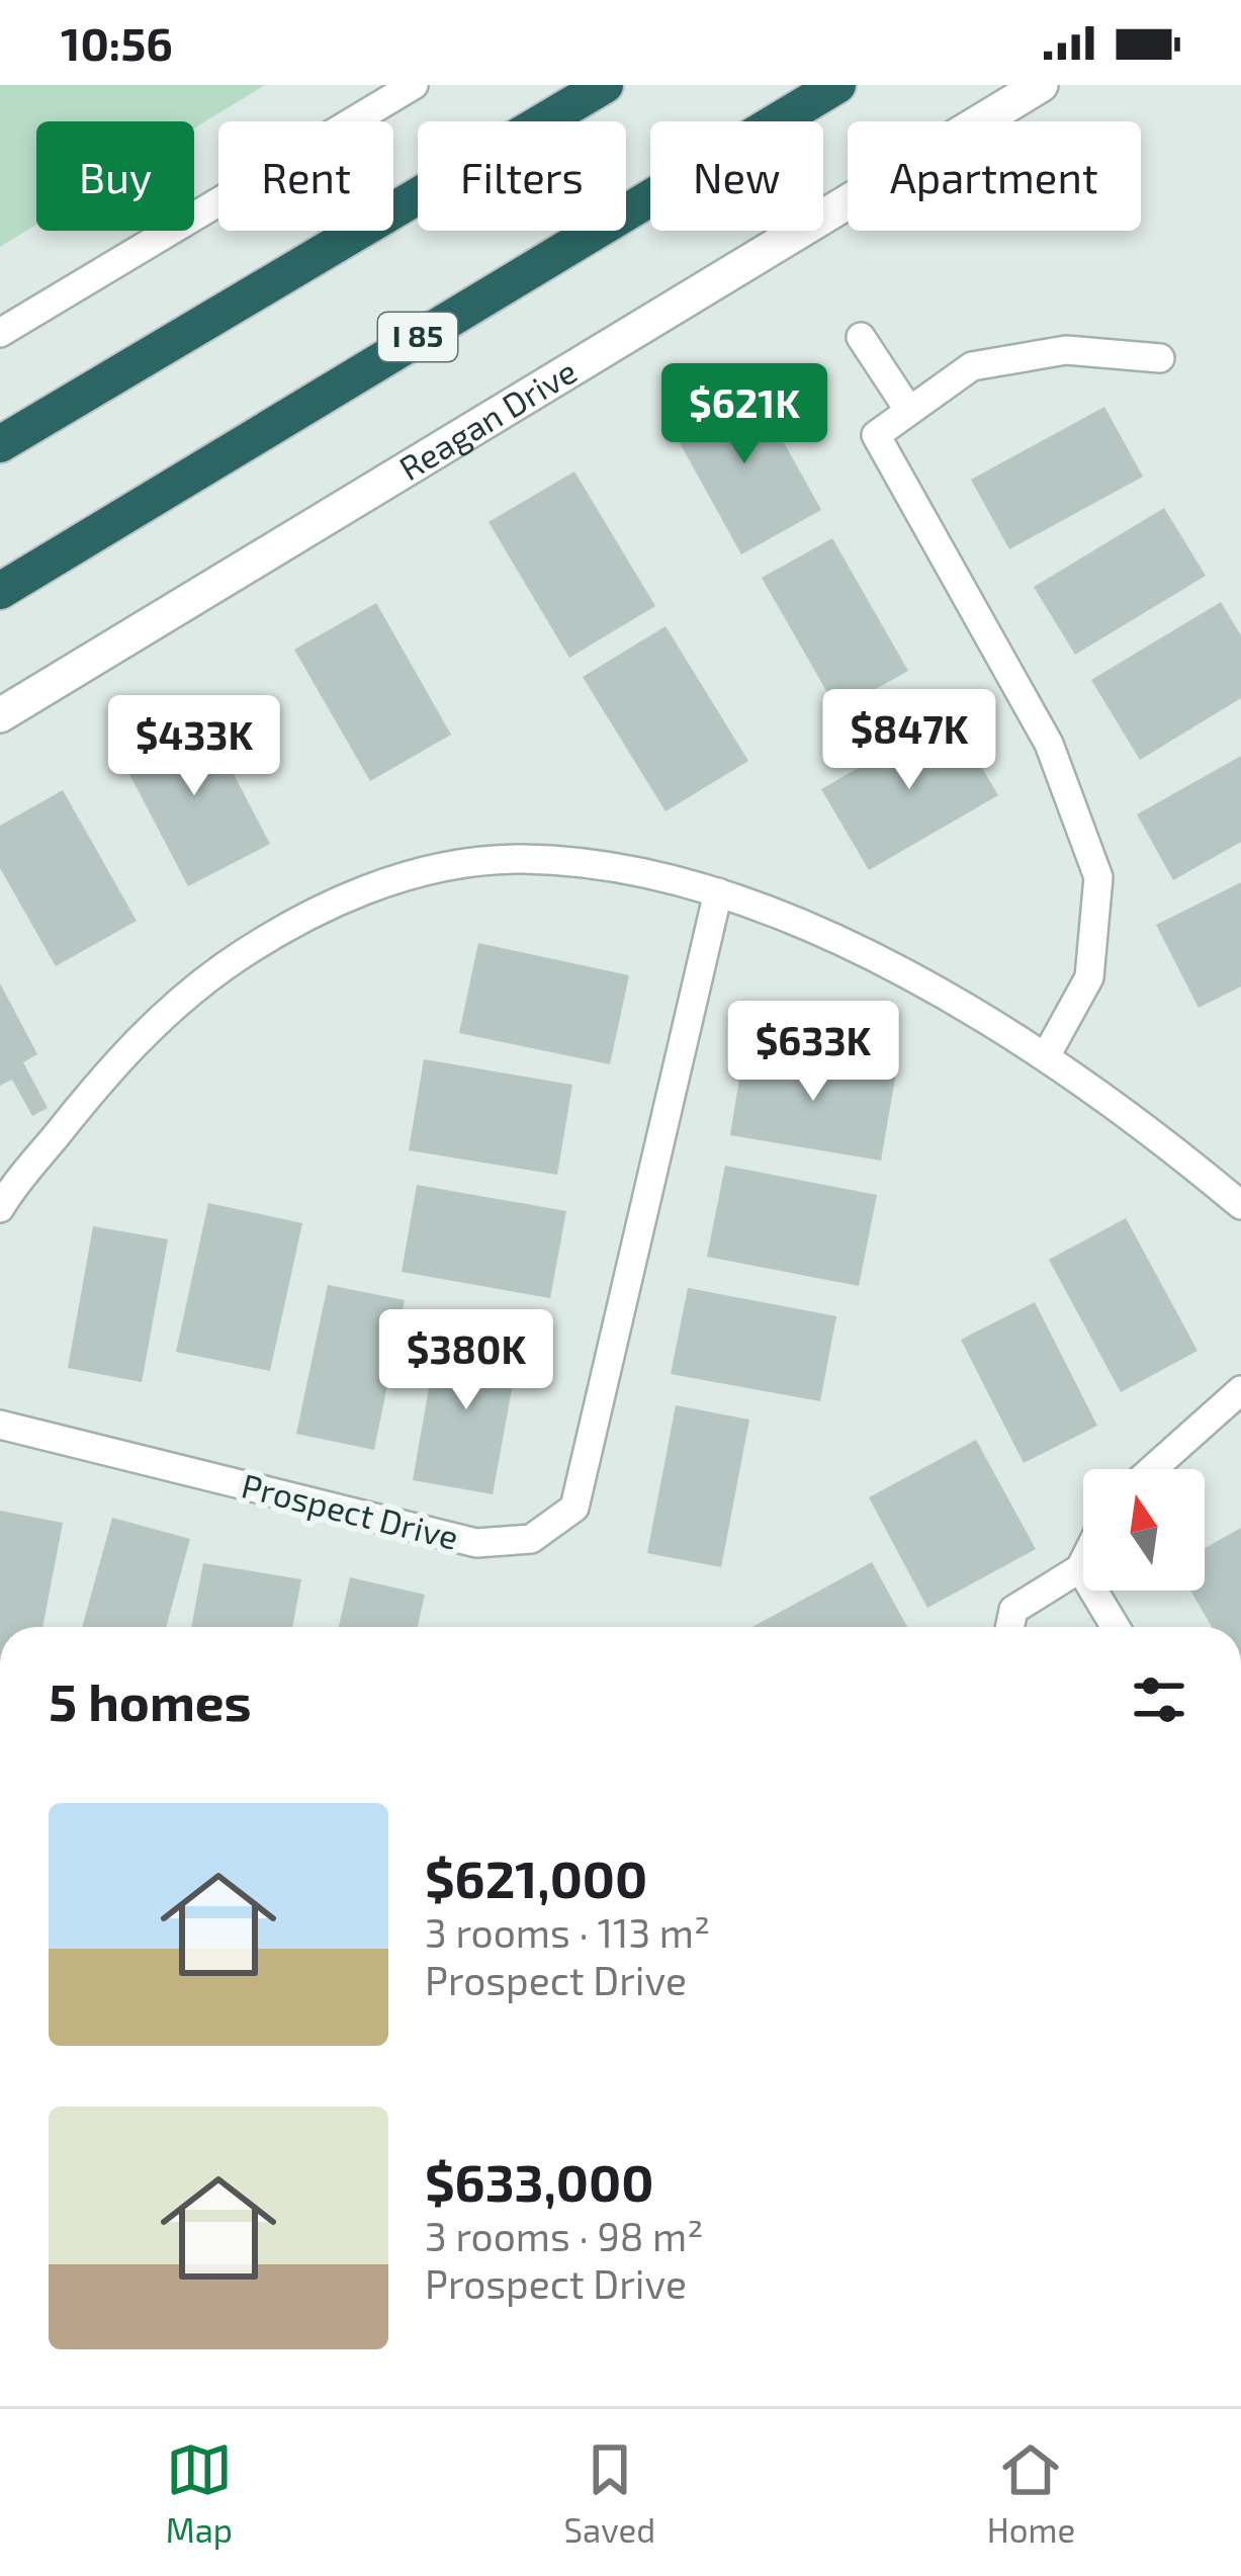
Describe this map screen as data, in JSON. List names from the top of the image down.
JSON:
{
  "streets": {
    "highway": ["I 85"],
    "street": ["Reagan Drive", "Prospect Drive"]
  },
  "north": "top",
  "page": {
    "status": "10:56",
    "chip": [
      "Buy",
      "Rent",
      "Filters",
      "New",
      "Apartment"
    ],
    "price": [
      "$621K",
      "$847K",
      "$433K",
      "$633K",
      "$380K"
    ],
    "heading": "5 homes",
    "list": [
      {
        "name": "$621,000",
        "note": "3 rooms · 113 m² · Prospect Drive"
      },
      {
        "name": "$633,000",
        "note": "3 rooms · 98 m² · Prospect Drive"
      }
    ],
    "tabs": ["Map", "Saved", "Home"]
  }
}
